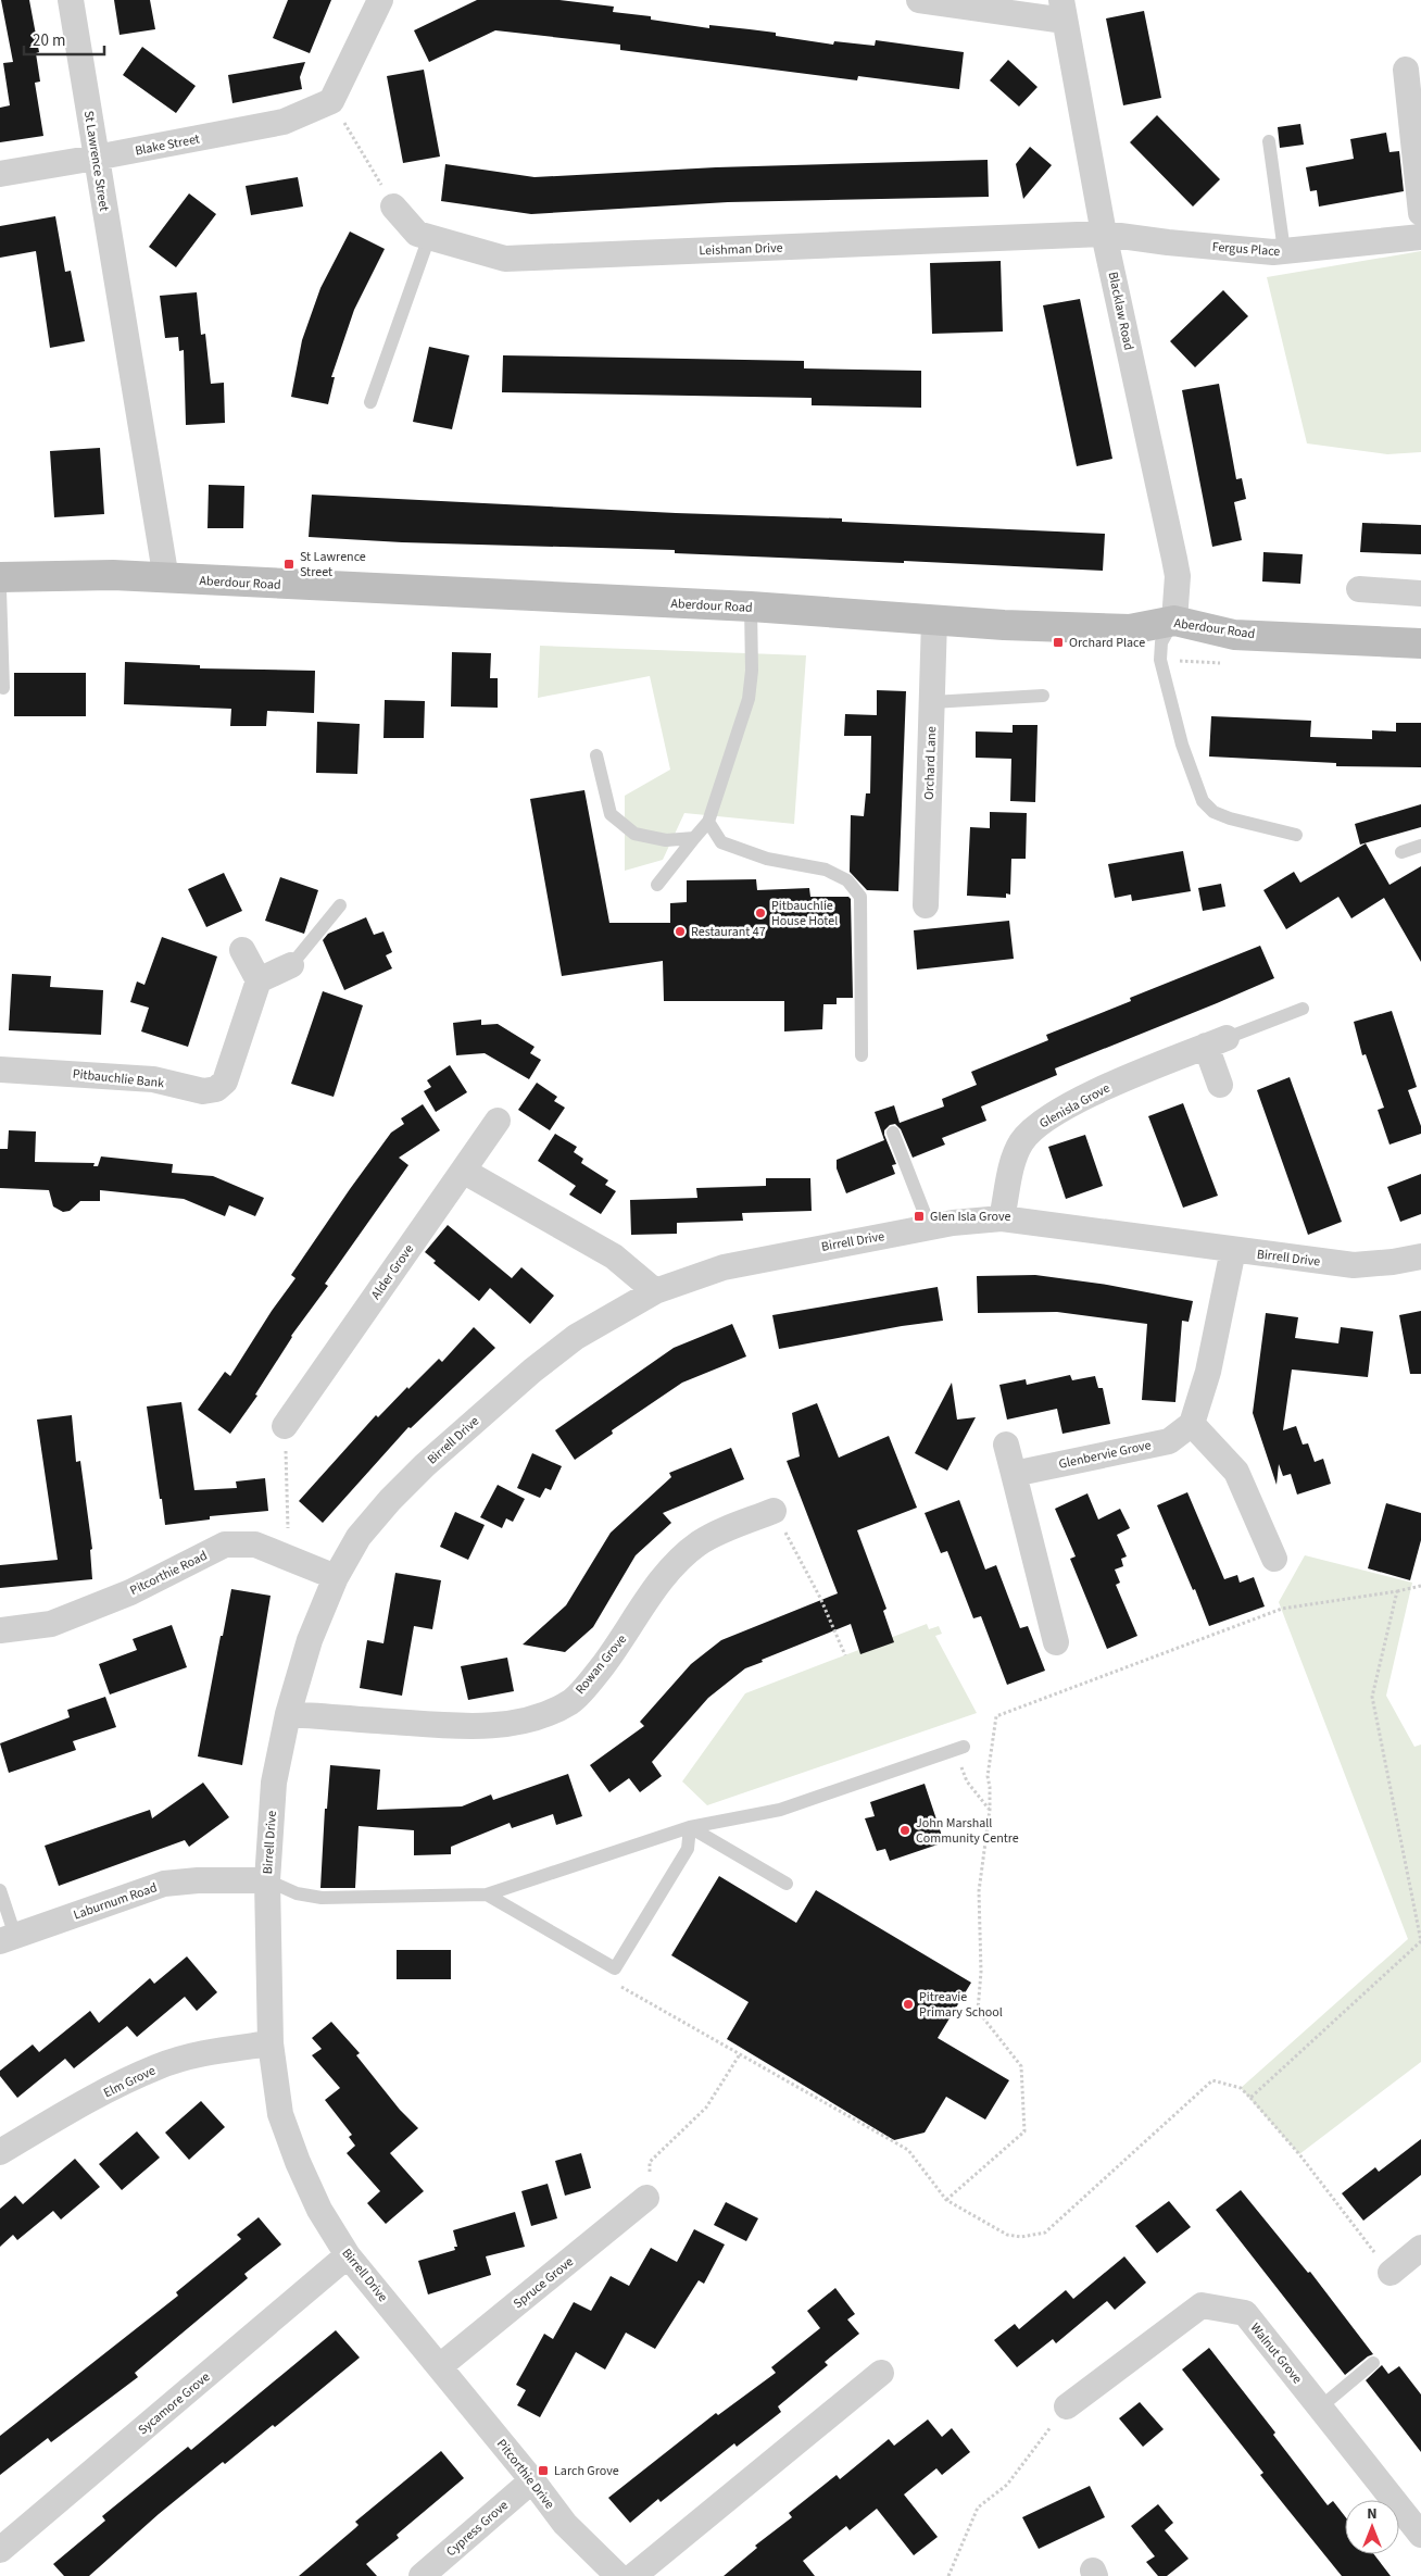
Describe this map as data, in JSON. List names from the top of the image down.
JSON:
{
  "streets": {
    "main road": ["Aberdour Road"],
    "street": [
      "Blake Street",
      "St Lawrence Street",
      "Leishman Drive",
      "Fergus Place",
      "Blacklaw Road",
      "Orchard Lane",
      "Pitbauchlie Bank",
      "Glenisla Grove",
      "Birrell Drive",
      "Alder Grove",
      "Glenbervie Grove",
      "Pitcorthie Road",
      "Rowan Grove",
      "Laburnum Road",
      "Elm Grove",
      "Spruce Grove",
      "Walnut Grove",
      "Sycamore Grove",
      "Pitcorthie Drive",
      "Cypress Grove"
    ]
  },
  "crossings": [
    ["Blake Street", "St Lawrence Street"],
    ["St Lawrence Street", "Aberdour Road"],
    ["Leishman Drive", "Fergus Place"],
    ["Leishman Drive", "Blacklaw Road"],
    ["Fergus Place", "Blacklaw Road"],
    ["Blacklaw Road", "Aberdour Road"],
    ["Aberdour Road", "Orchard Lane"],
    ["Glenisla Grove", "Birrell Drive"],
    ["Birrell Drive", "Pitcorthie Road"],
    ["Birrell Drive", "Rowan Grove"],
    ["Birrell Drive", "Laburnum Road"],
    ["Birrell Drive", "Elm Grove"],
    ["Birrell Drive", "Spruce Grove"],
    ["Birrell Drive", "Sycamore Grove"],
    ["Birrell Drive", "Pitcorthie Drive"],
    ["Spruce Grove", "Pitcorthie Drive"],
    ["Pitcorthie Drive", "Cypress Grove"]
  ],
  "places": {
    "transit": [
      "St Lawrence Street",
      "Orchard Place",
      "Glen Isla Grove",
      "Larch Grove"
    ],
    "other": [
      "Pitbauchlie House Hotel",
      "Restaurant 47",
      "John Marshall Community Centre",
      "Pitreavie Primary School"
    ]
  },
  "scale_bar": "20 m",
  "north": "top"
}
